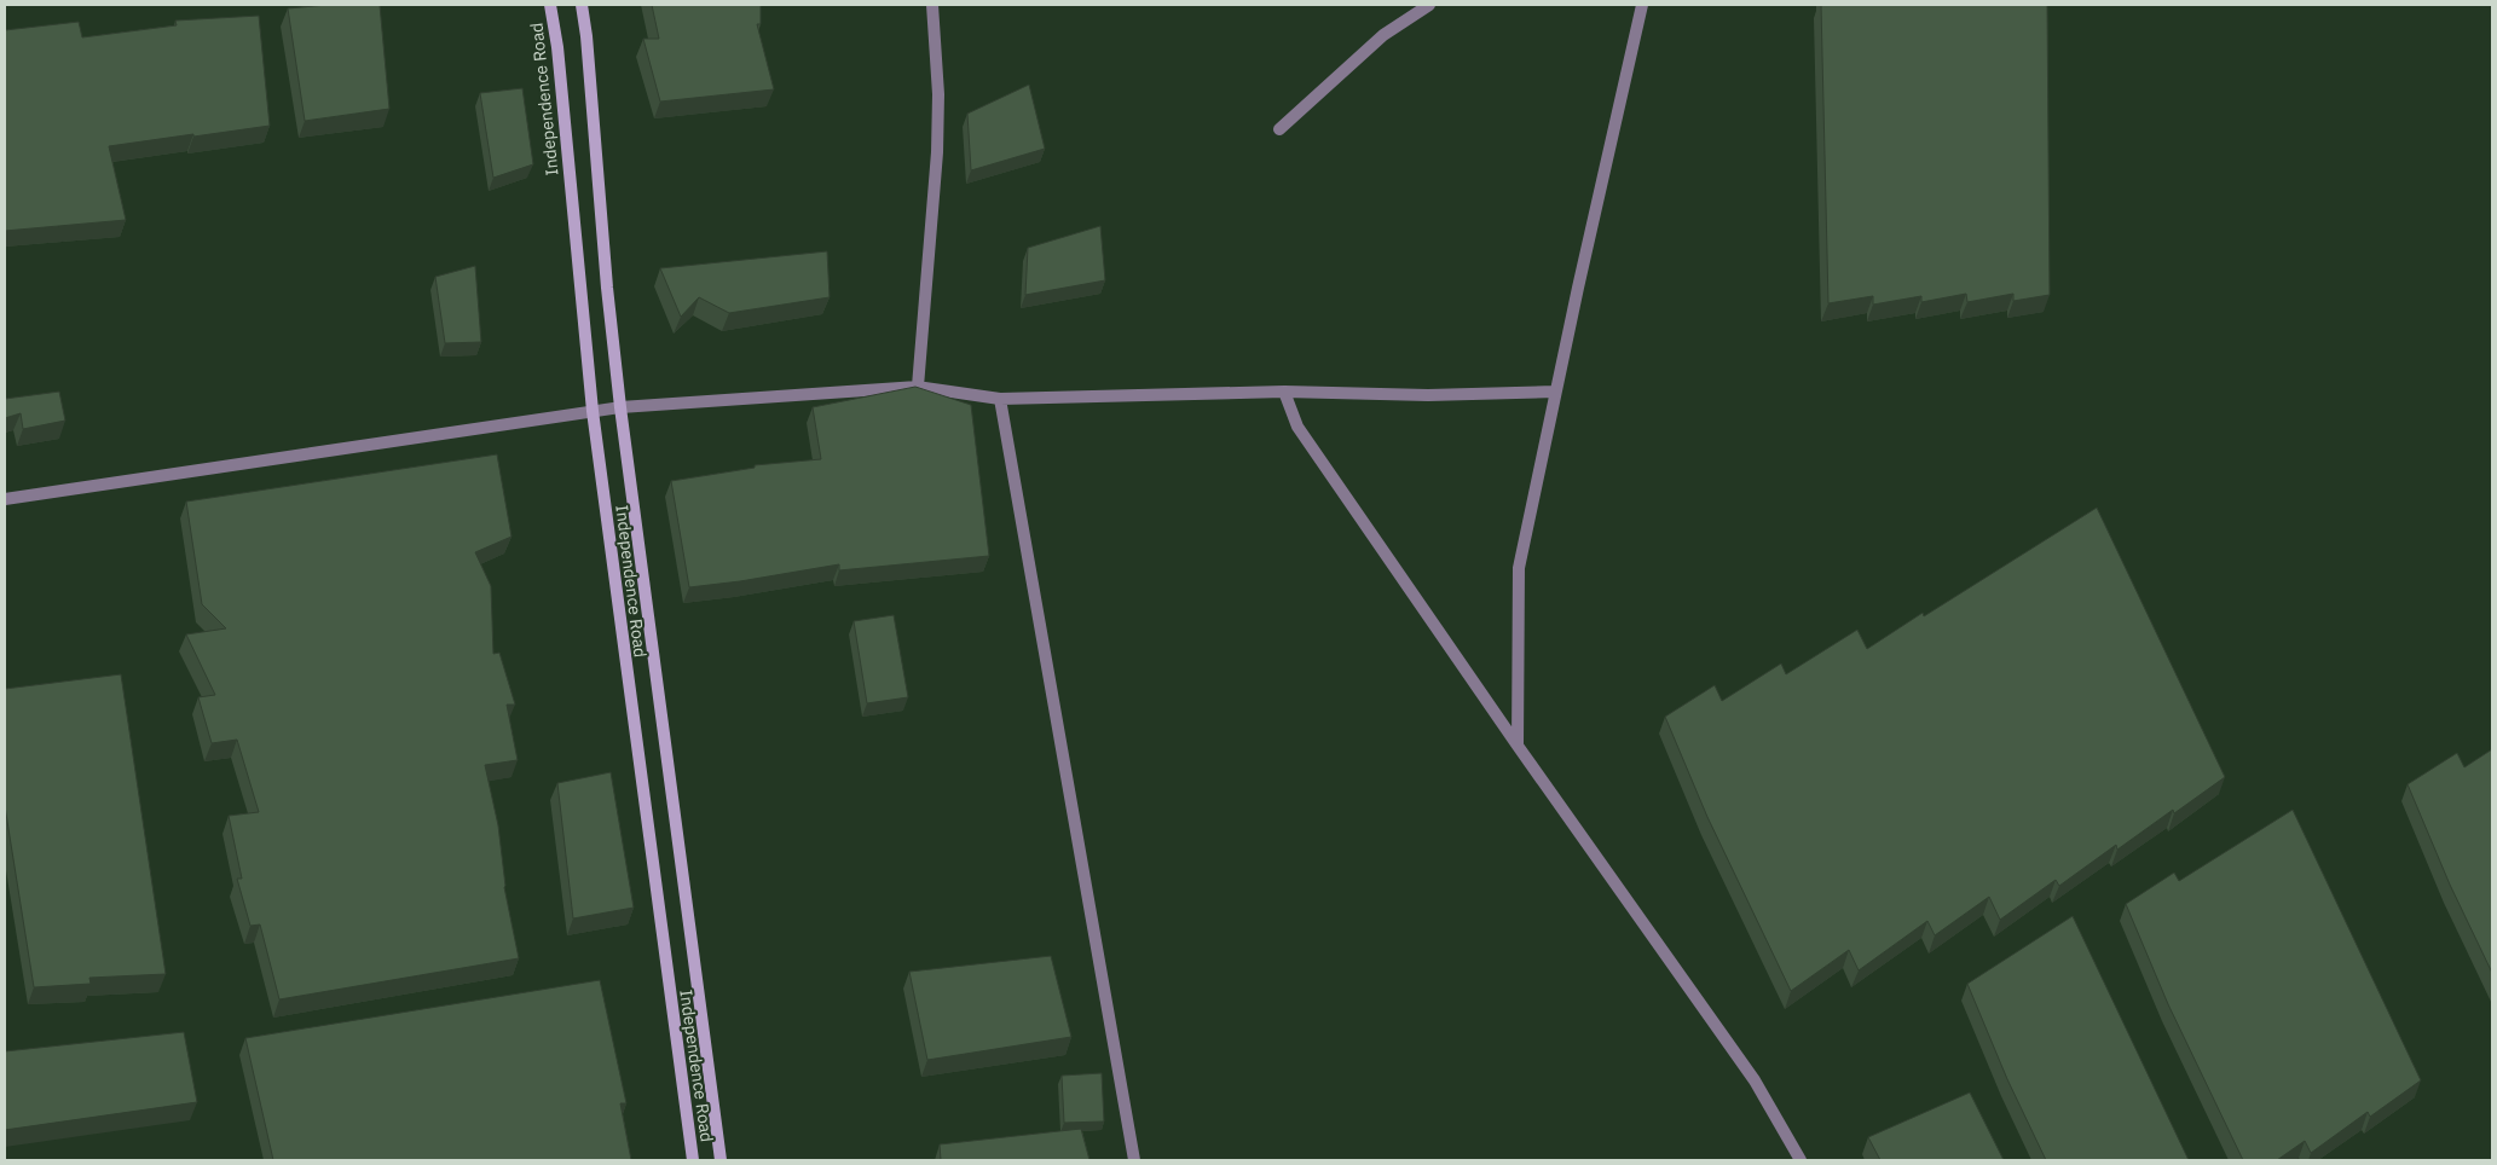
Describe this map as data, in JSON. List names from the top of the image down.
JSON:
{
  "streets": {
    "main road": ["Independence Road"]
  }
}
